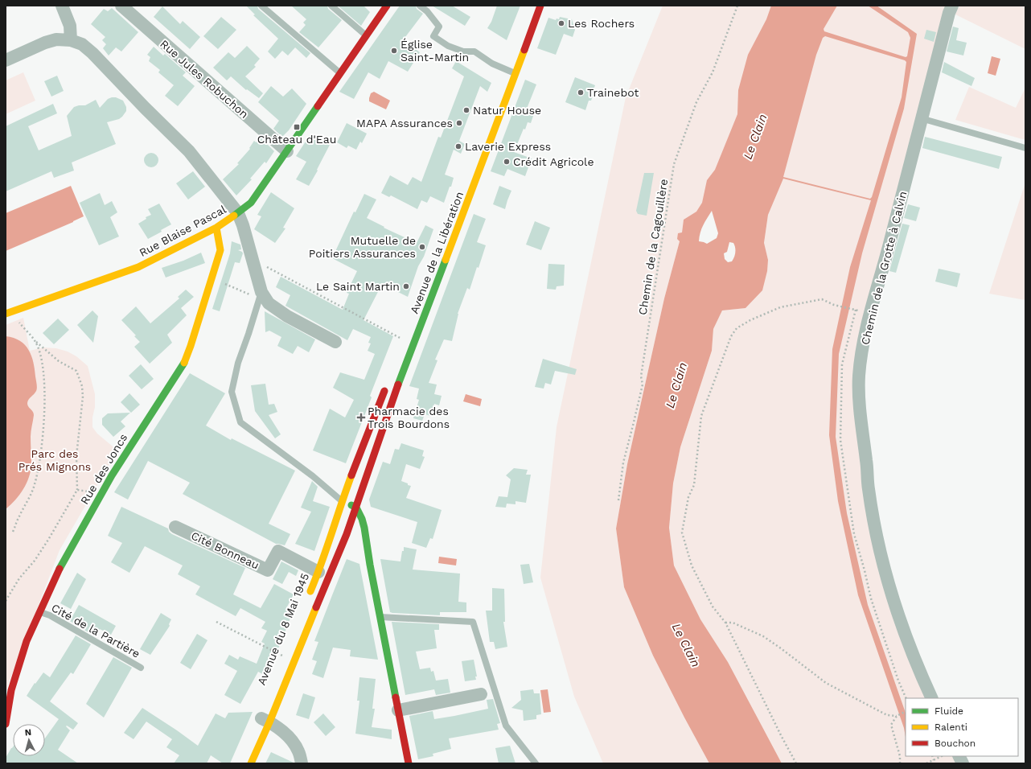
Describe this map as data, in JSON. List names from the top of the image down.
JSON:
{
  "streets": {
    "street": [
      "Rue Jules Robuchon",
      "Rue Blaise Pascal",
      "Avenue de la Libération",
      "Chemin de la Grotte à Calvin",
      "Rue des Joncs",
      "Cité Bonneau",
      "Avenue du 8 Mai 1945"
    ],
    "lane": ["Cité de la Partière"],
    "path": ["Chemin de la Cagouillère"]
  },
  "crossings": [
    ["Rue Jules Robuchon", "Rue Blaise Pascal"],
    ["Rue Blaise Pascal", "Rue des Joncs"],
    ["Avenue de la Libération", "Avenue du 8 Mai 1945"],
    ["Rue des Joncs", "Cité de la Partière"],
    ["Cité Bonneau", "Avenue du 8 Mai 1945"]
  ],
  "water": ["Le Clain"],
  "parks": ["Parc des Prés Mignons"],
  "places": {
    "other": [
      "Les Rochers",
      "Église Saint-Martin",
      "Trainebot",
      "Natur House",
      "MAPA Assurances",
      "Laverie Express",
      "Crédit Agricole",
      "Mutuelle de Poitiers Assurances",
      "Le Saint Martin"
    ],
    "transit": ["Château d'Eau"],
    "health": ["Pharmacie des Trois Bourdons"]
  },
  "legend": ["Fluide", "Ralenti", "Bouchon"],
  "north": "top"
}
